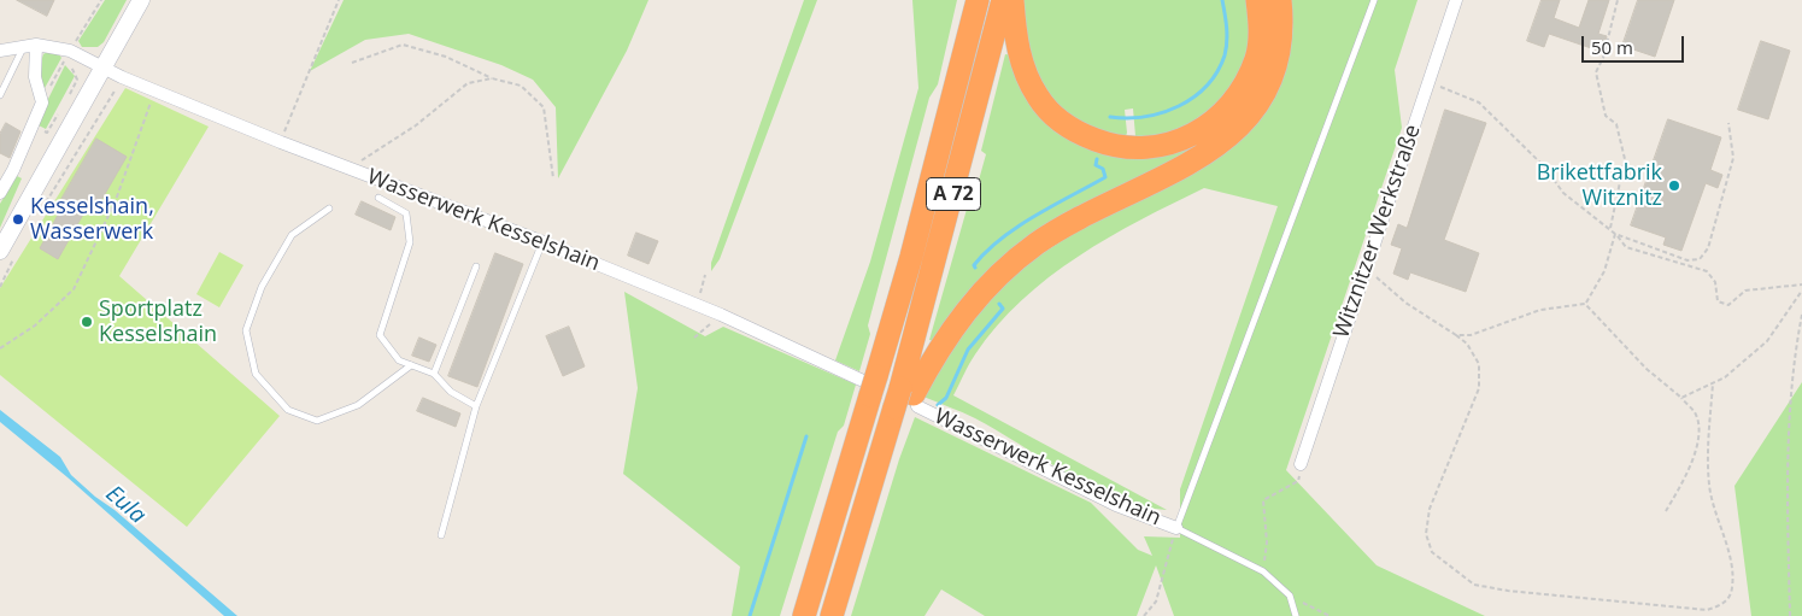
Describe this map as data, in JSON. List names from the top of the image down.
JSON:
{
  "streets": {
    "highway": ["A 72"],
    "street": ["Wasserwerk Kesselshain", "Witznitzer Werkstraße"]
  },
  "crossings": [
    ["A 72", "Wasserwerk Kesselshain"]
  ],
  "water": ["Eula"],
  "places": ["Brikettfabrik Witznitz", "Kesselshain, Wasserwerk", "Sportplatz Kesselshain"],
  "scale_bar": "50 m"
}
